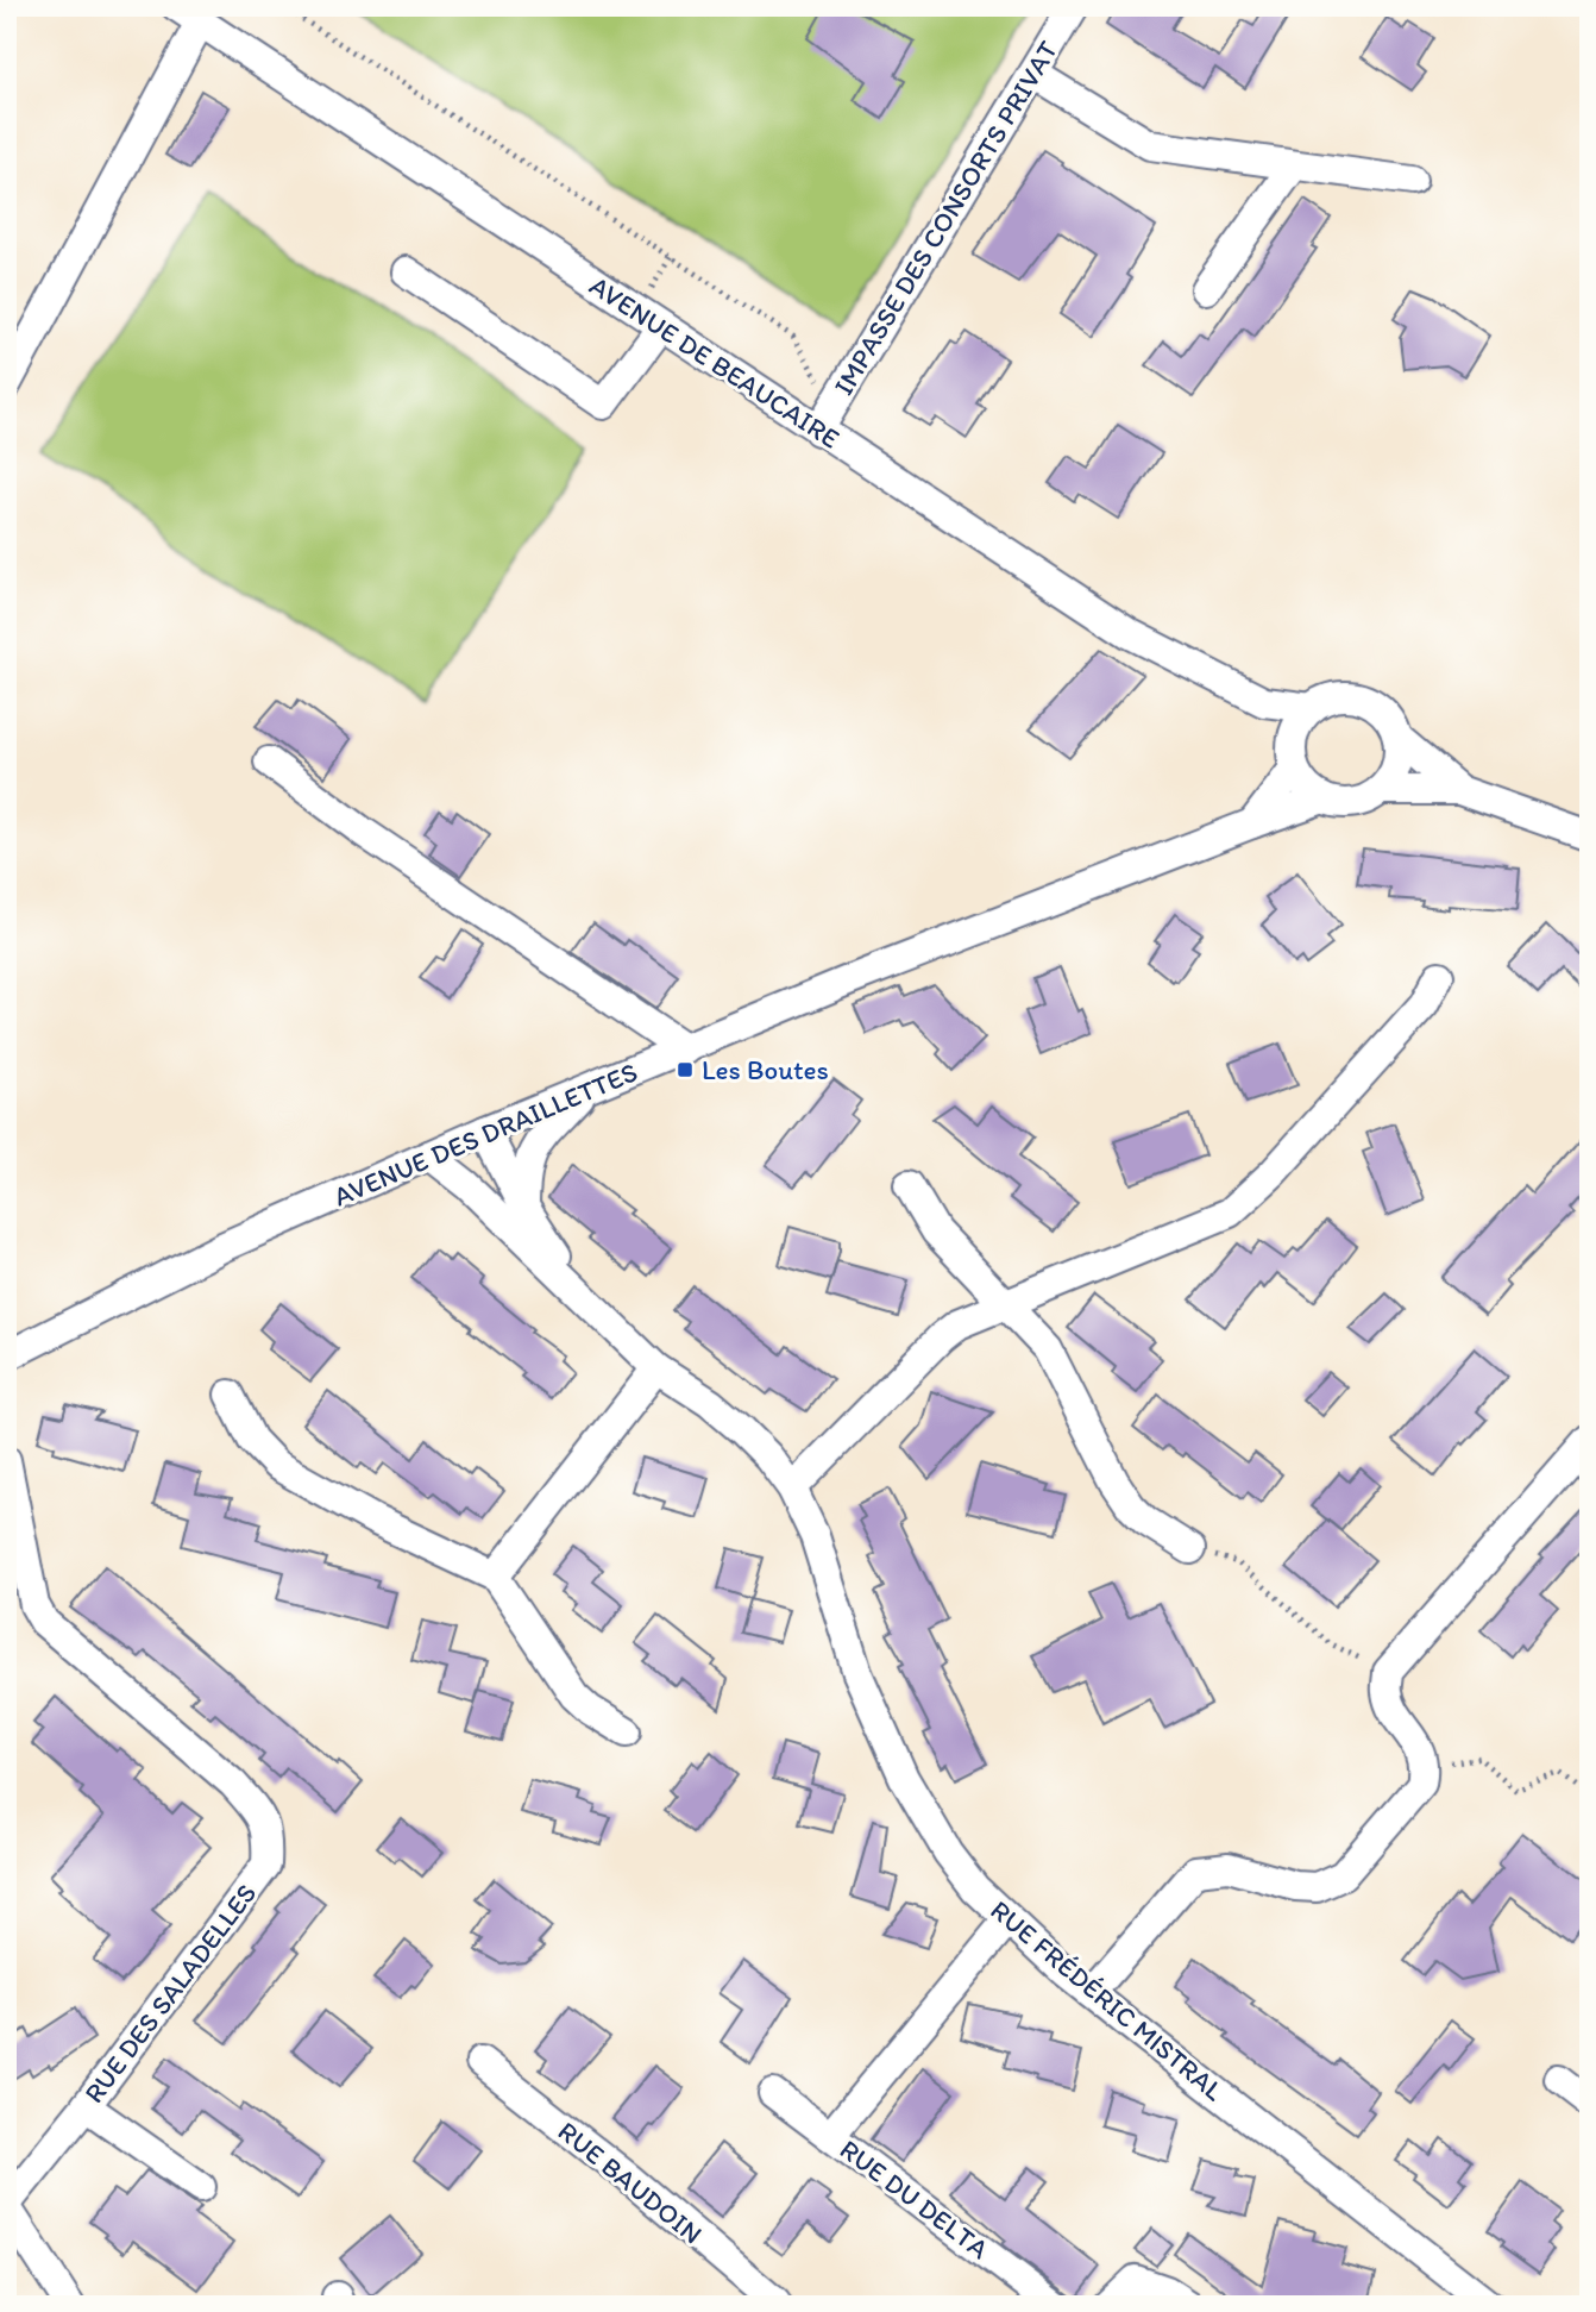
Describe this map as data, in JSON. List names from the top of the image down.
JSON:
{
  "streets": {
    "street": [
      "IMPASSE DES CONSORTS PRIVAT",
      "AVENUE DE BEAUCAIRE",
      "AVENUE DES DRAILLETTES",
      "RUE DES SALADELLES",
      "RUE FRÉDÉRIC MISTRAL",
      "RUE BAUDOIN",
      "RUE DU DELTA"
    ]
  },
  "crossings": [
    ["IMPASSE DES CONSORTS PRIVAT", "AVENUE DE BEAUCAIRE"],
    ["AVENUE DE BEAUCAIRE", "AVENUE DES DRAILLETTES"],
    ["AVENUE DES DRAILLETTES", "RUE FRÉDÉRIC MISTRAL"]
  ],
  "places": {
    "transit": ["Les Boutes"]
  }
}
